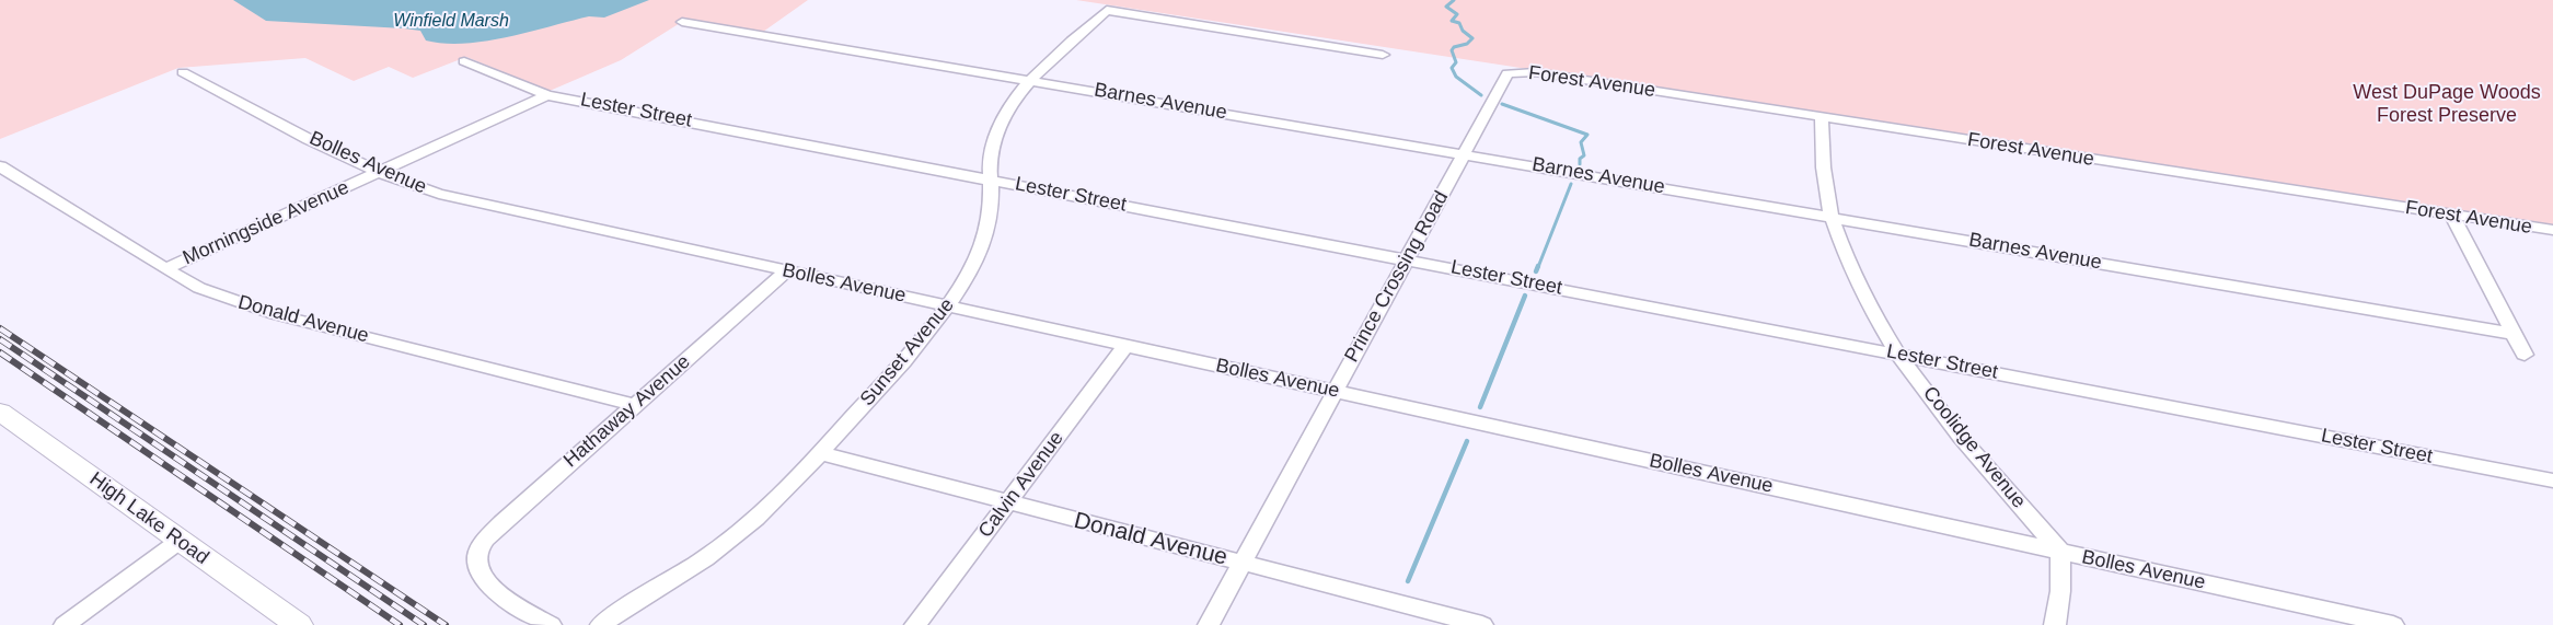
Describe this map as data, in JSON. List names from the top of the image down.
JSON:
{
  "streets": {
    "street": [
      "Forest Avenue",
      "Barnes Avenue",
      "Lester Street",
      "Bolles Avenue",
      "Morningside Avenue",
      "Prince Crossing Road",
      "Donald Avenue",
      "Sunset Avenue",
      "Hathaway Avenue",
      "Coolidge Avenue",
      "Calvin Avenue",
      "High Lake Road"
    ]
  },
  "crossings": [
    ["Forest Avenue", "Prince Crossing Road"],
    ["Forest Avenue", "Coolidge Avenue"],
    ["Barnes Avenue", "Prince Crossing Road"],
    ["Barnes Avenue", "Sunset Avenue"],
    ["Barnes Avenue", "Coolidge Avenue"],
    ["Lester Street", "Morningside Avenue"],
    ["Lester Street", "Prince Crossing Road"],
    ["Lester Street", "Sunset Avenue"],
    ["Lester Street", "Coolidge Avenue"],
    ["Bolles Avenue", "Morningside Avenue"],
    ["Bolles Avenue", "Prince Crossing Road"],
    ["Bolles Avenue", "Sunset Avenue"],
    ["Bolles Avenue", "Hathaway Avenue"],
    ["Bolles Avenue", "Coolidge Avenue"],
    ["Bolles Avenue", "Calvin Avenue"],
    ["Morningside Avenue", "Donald Avenue"],
    ["Prince Crossing Road", "Donald Avenue"],
    ["Donald Avenue", "Sunset Avenue"],
    ["Donald Avenue", "Hathaway Avenue"],
    ["Donald Avenue", "Calvin Avenue"]
  ],
  "water": ["Winfield Marsh"],
  "parks": ["West DuPage Woods Forest Preserve"]
}
